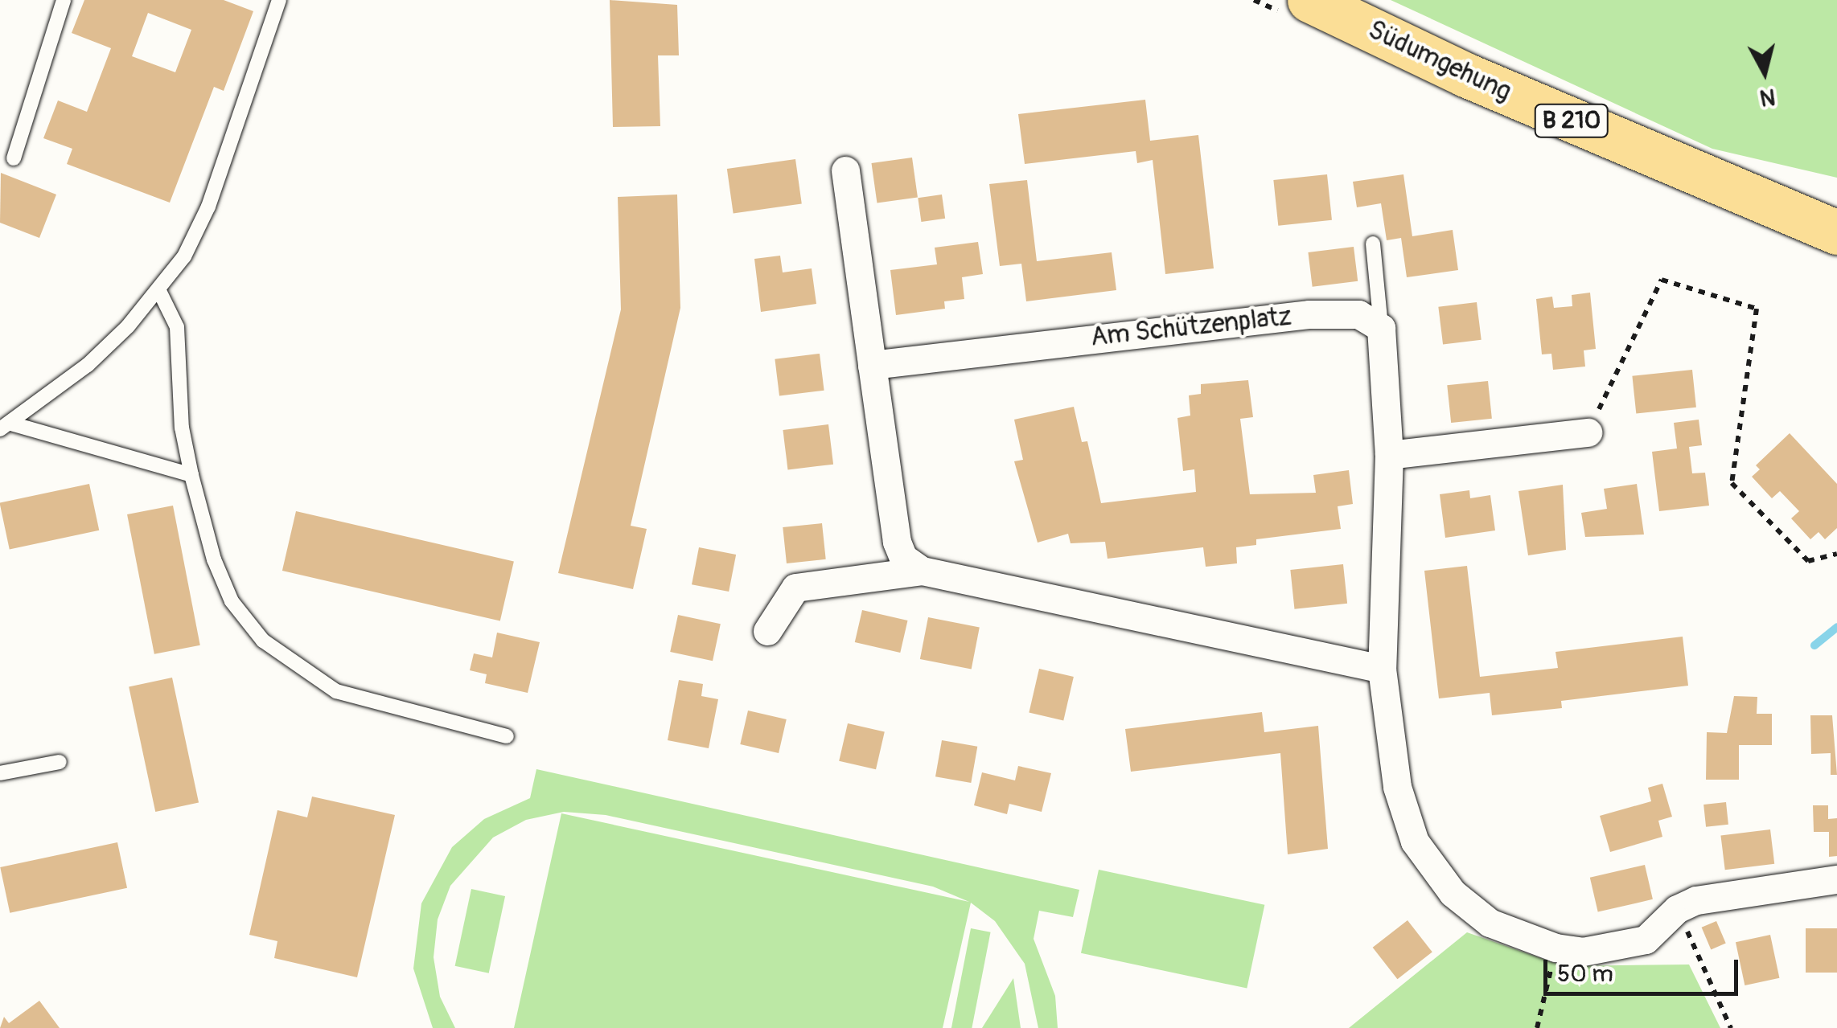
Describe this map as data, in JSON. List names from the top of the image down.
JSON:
{
  "streets": {
    "main road": ["Südumgehung", "B 210"],
    "street": ["Am Schützenplatz"]
  },
  "scale_bar": "50 m",
  "north": "bottom"
}
